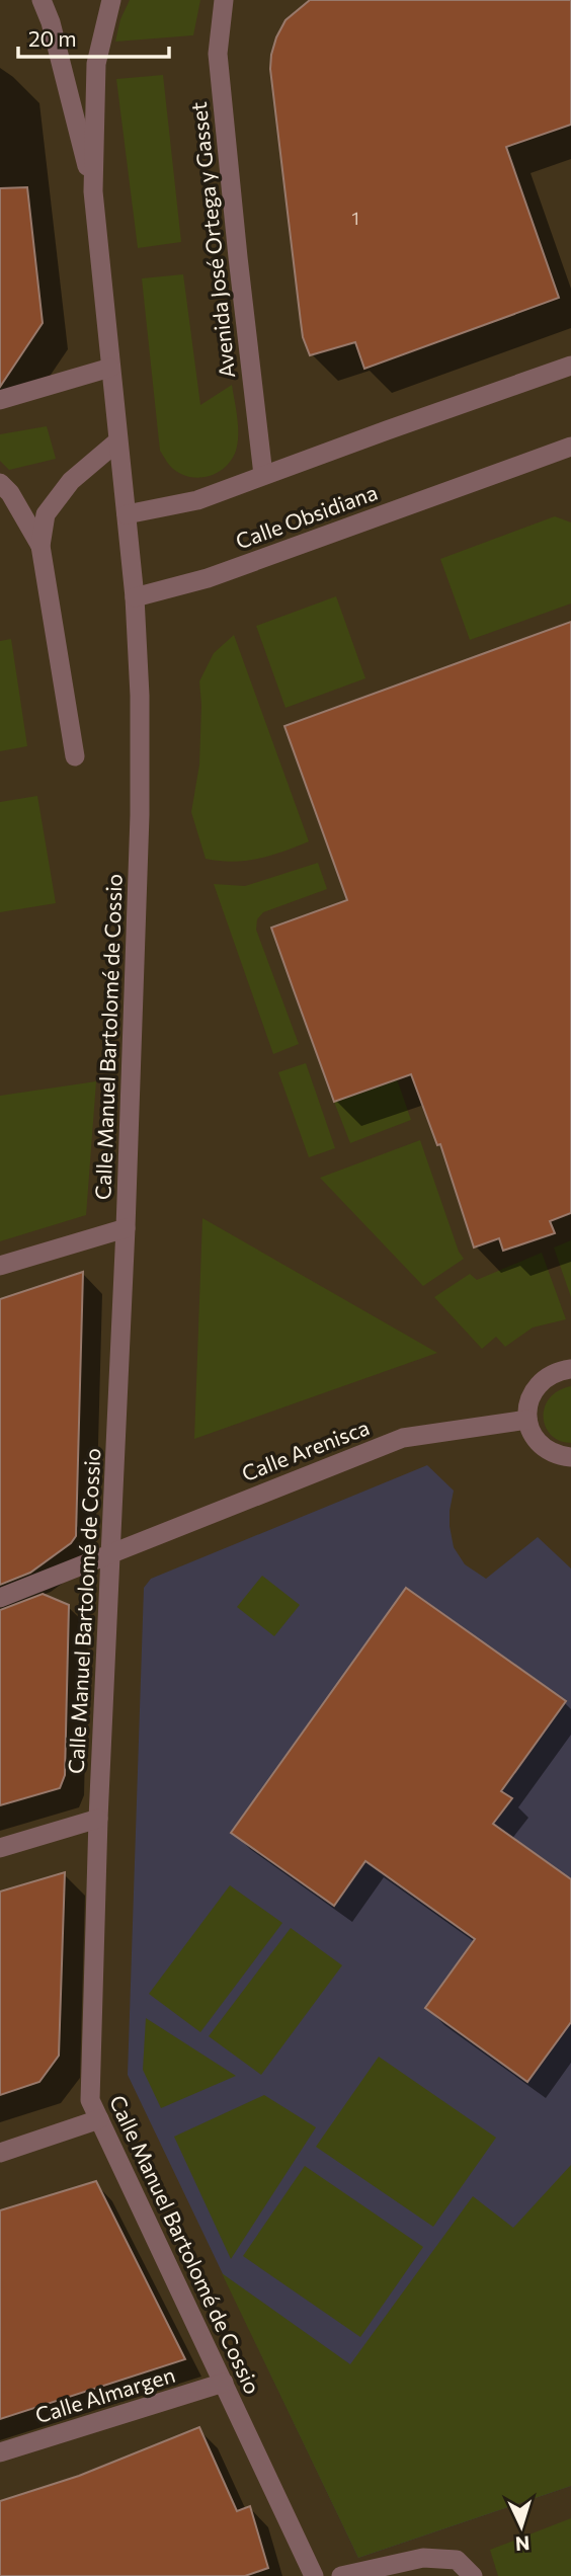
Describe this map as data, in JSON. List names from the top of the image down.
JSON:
{
  "streets": {
    "street": [
      "Avenida José Ortega y Gasset",
      "Calle Obsidiana",
      "Calle Manuel Bartolomé de Cossio",
      "Calle Arenisca",
      "Calle Almargen"
    ]
  },
  "crossings": [
    ["Calle Obsidiana", "Calle Manuel Bartolomé de Cossio"],
    ["Calle Manuel Bartolomé de Cossio", "Calle Arenisca"],
    ["Calle Manuel Bartolomé de Cossio", "Calle Almargen"]
  ],
  "house_numbers": ["1"],
  "scale_bar": "20 m",
  "north": "bottom"
}
